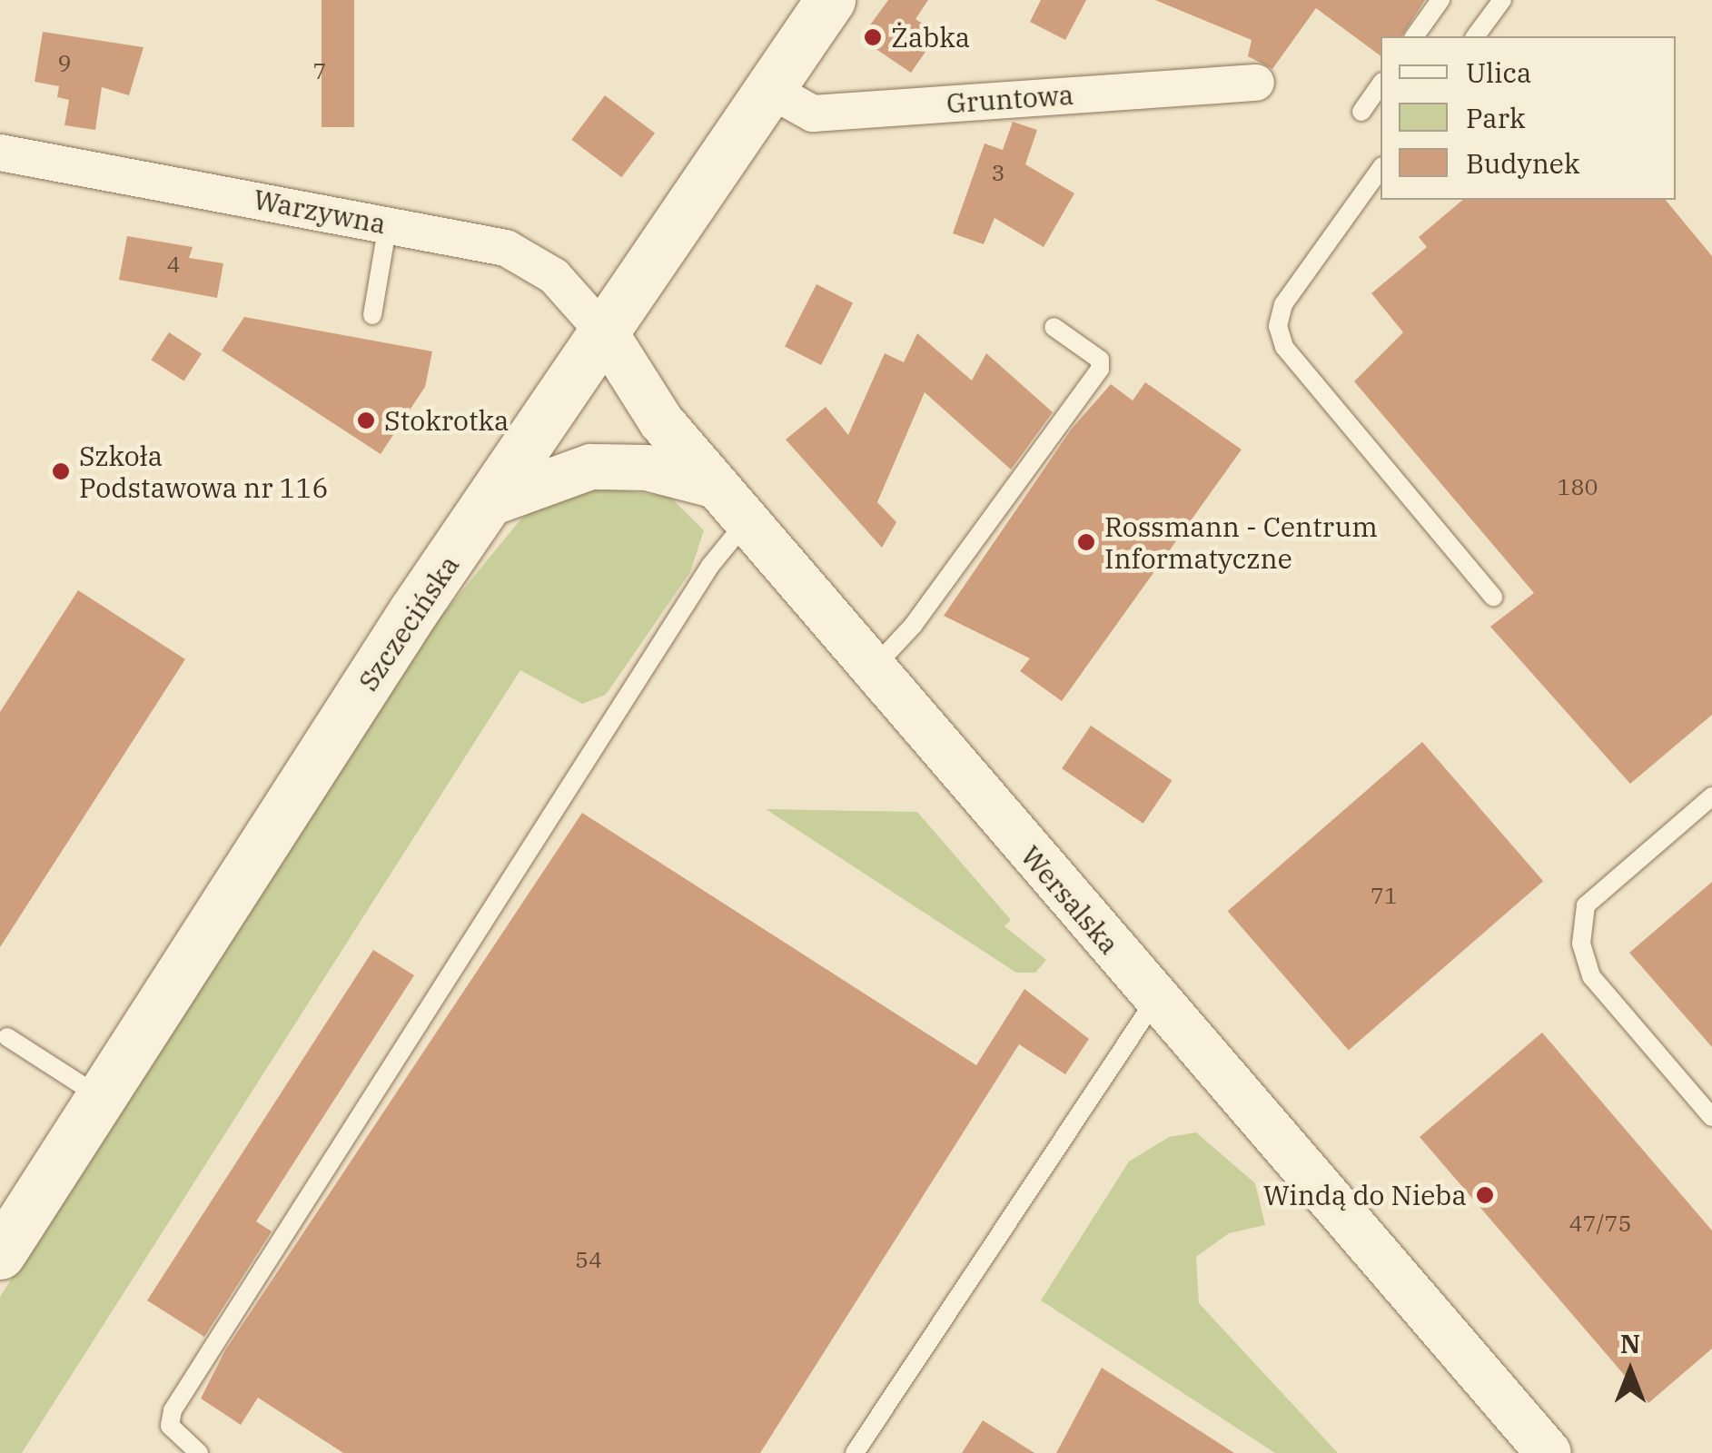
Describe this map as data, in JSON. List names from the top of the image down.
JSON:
{
  "streets": {
    "main road": ["Szczecińska"],
    "street": ["Gruntowa", "Warzywna", "Wersalska"]
  },
  "crossings": [
    ["Gruntowa", "Szczecińska"],
    ["Warzywna", "Szczecińska"],
    ["Warzywna", "Wersalska"],
    ["Szczecińska", "Wersalska"]
  ],
  "places": [
    "Żabka",
    "Stokrotka",
    "Szkoła Podstawowa nr 116",
    "Rossmann - Centrum Informatyczne",
    "Windą do Nieba"
  ],
  "house_numbers": [
    "9",
    "7",
    "3",
    "4",
    "180",
    "71",
    "47/75",
    "54"
  ],
  "legend": ["Ulica", "Park", "Budynek"],
  "north": "top"
}
